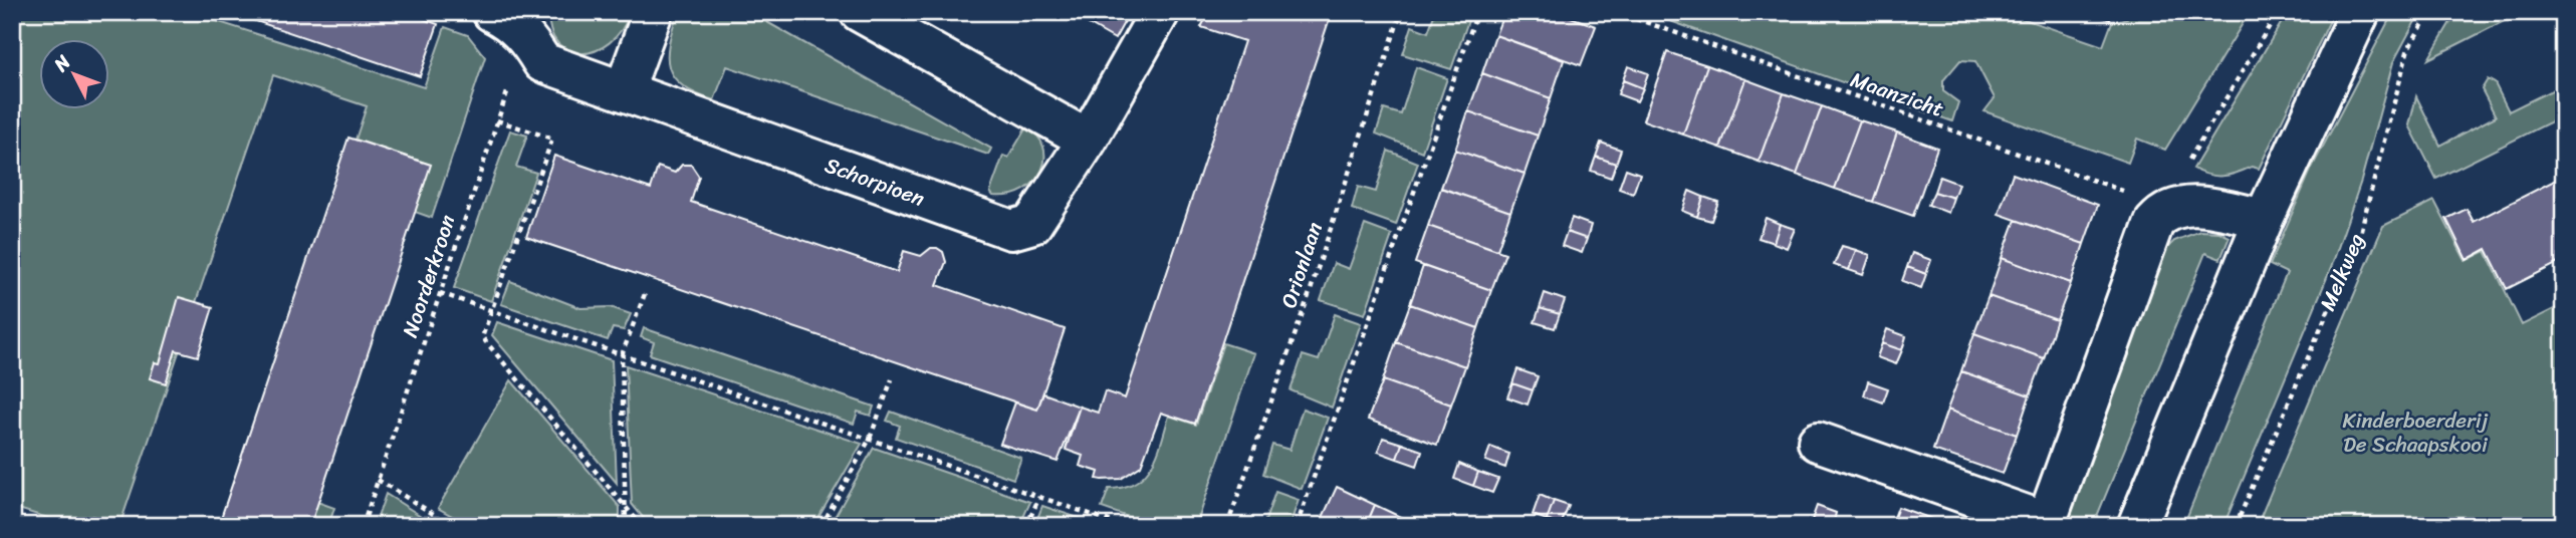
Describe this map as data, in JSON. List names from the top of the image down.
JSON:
{
  "streets": {
    "street": ["Schorpioen"],
    "path": [
      "Maanzicht",
      "Orionlaan",
      "Melkweg",
      "Noorderkroon"
    ]
  },
  "crossings": [
    ["Schorpioen", "Noorderkroon"]
  ],
  "parks": ["Kinderboerderij De Schaapskooi"],
  "north": "top left"
}
